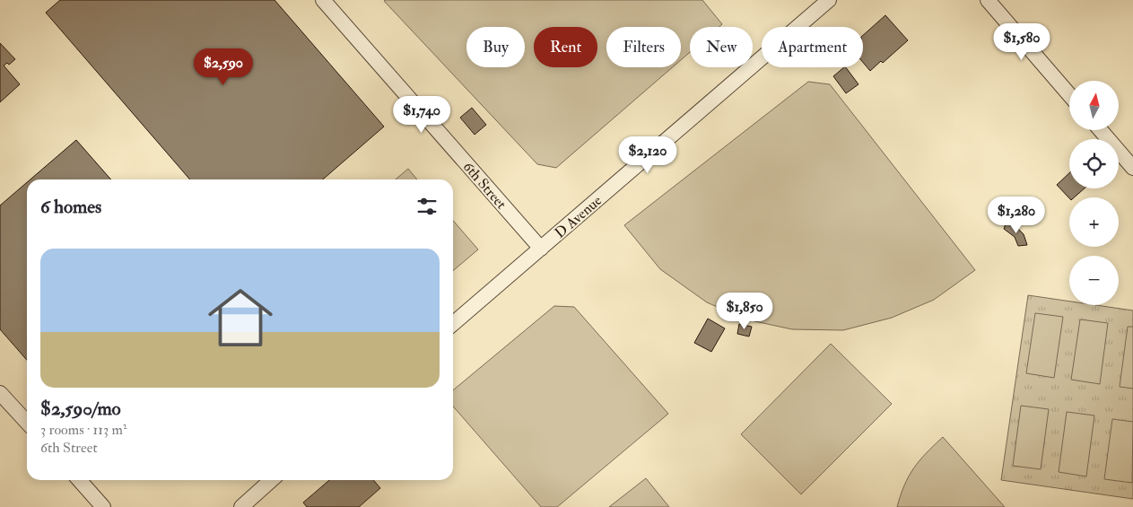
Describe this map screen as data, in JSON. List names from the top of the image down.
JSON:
{
  "streets": {
    "street": ["6th Street", "D Avenue"]
  },
  "crossings": [
    ["6th Street", "D Avenue"]
  ],
  "north": "top",
  "page": {
    "price": [
      "$1,580",
      "$2,590",
      "$1,740",
      "$2,120",
      "$1,280",
      "$1,850"
    ],
    "chip": [
      "Buy",
      "Rent",
      "Filters",
      "New",
      "Apartment"
    ],
    "map_buttons": ["+", "−"],
    "heading": "6 homes",
    "list": [
      {
        "name": "$2,590/mo",
        "note": "3 rooms · 113 m² · 6th Street"
      }
    ]
  }
}
